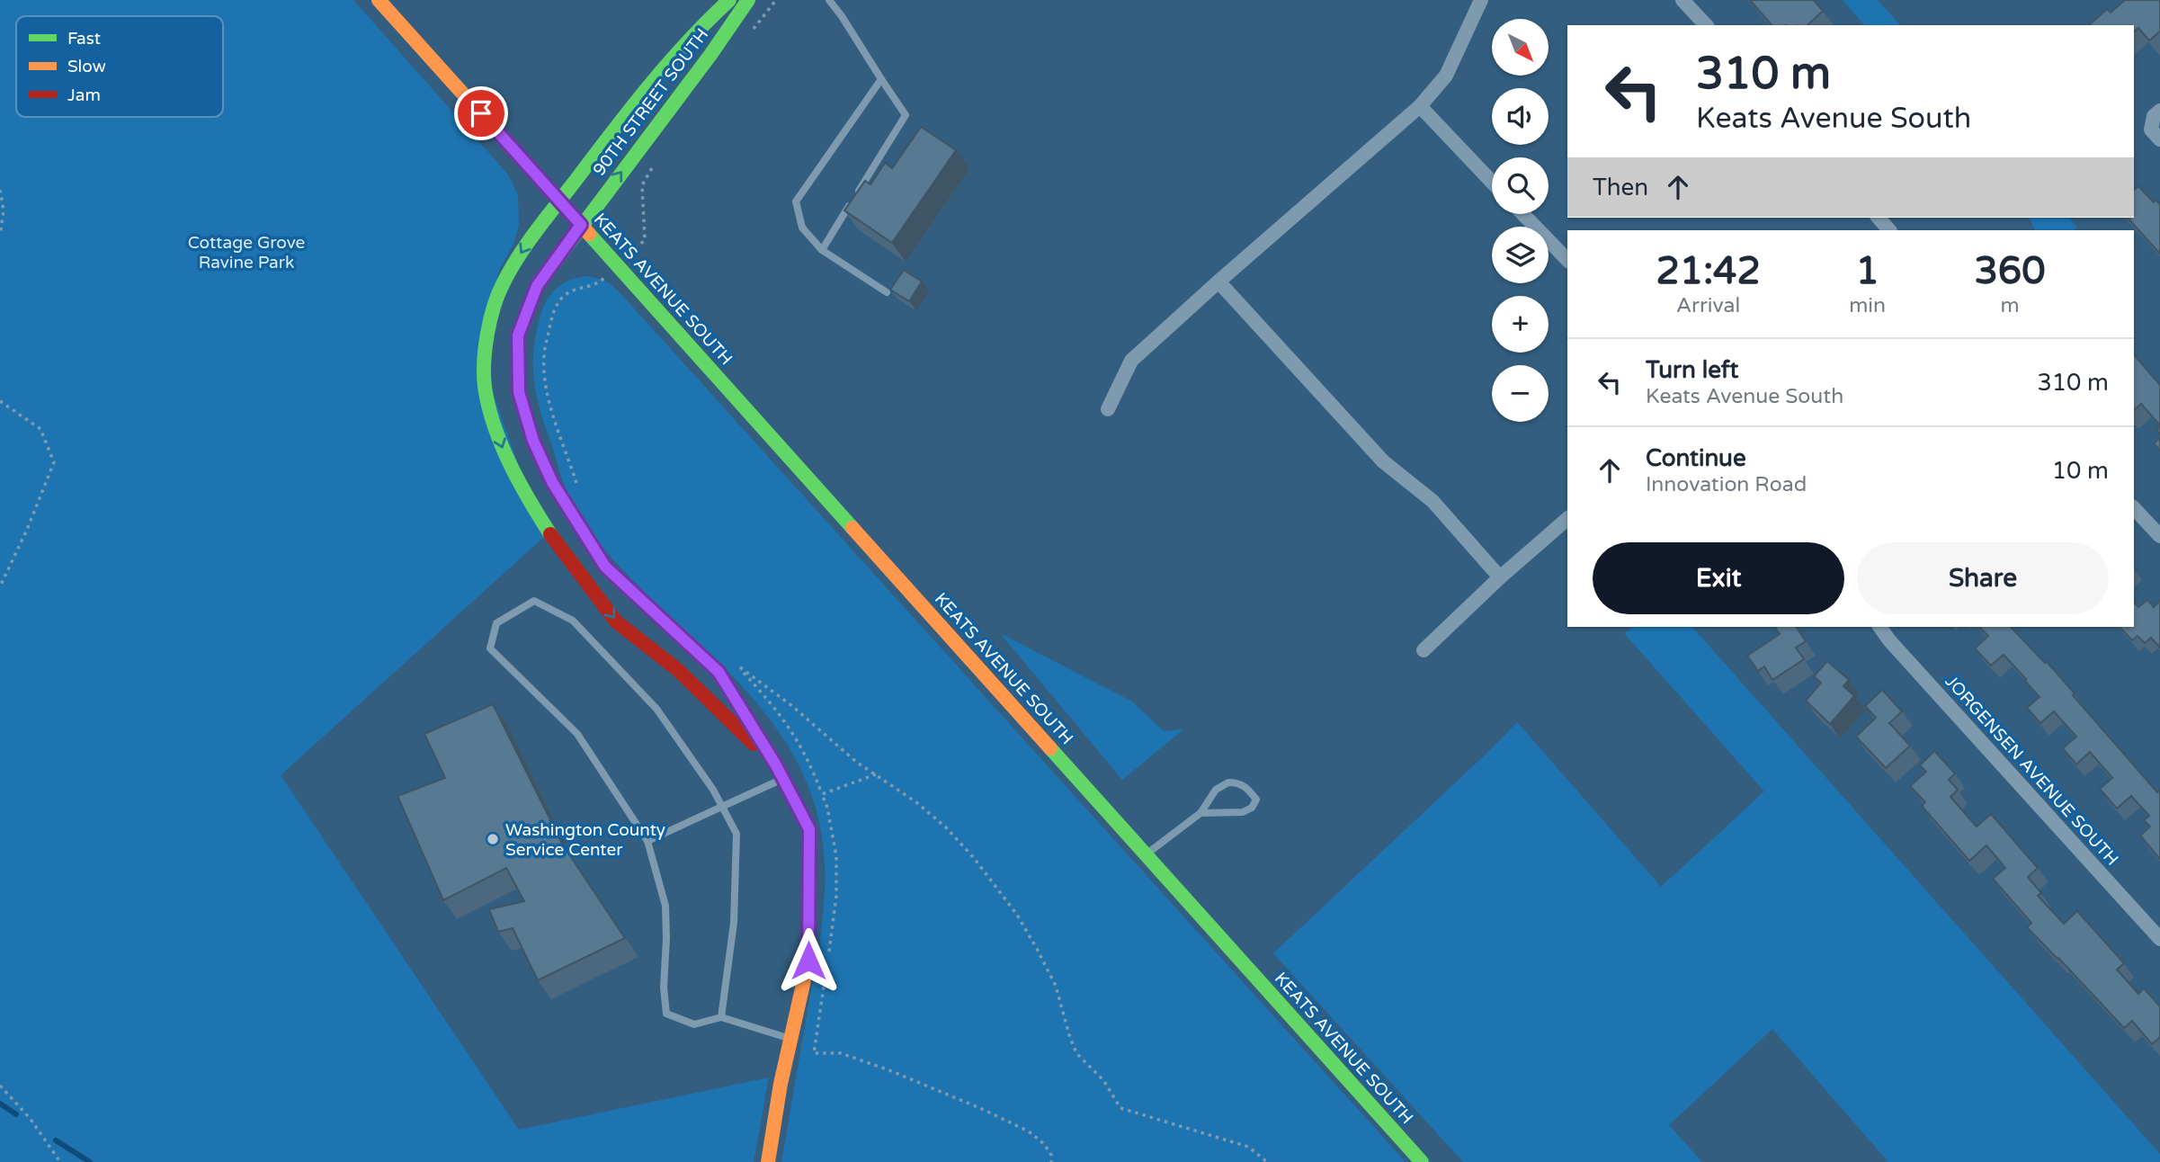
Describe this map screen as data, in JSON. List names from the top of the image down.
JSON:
{
  "streets": {
    "street": ["90TH STREET SOUTH", "KEATS AVENUE SOUTH", "JORGENSEN AVENUE SOUTH"]
  },
  "crossings": [
    ["90TH STREET SOUTH", "KEATS AVENUE SOUTH"]
  ],
  "parks": ["Cottage Grove Ravine Park"],
  "places": ["Washington County Service Center"],
  "legend": ["Fast", "Slow", "Jam"],
  "north": "bottom right",
  "page": {
    "map_buttons": ["+", "−"],
    "turn": ["310 m", "Keats Avenue South"],
    "then": "Then",
    "eta": [
      "21:42",
      "Arrival",
      "1",
      "min",
      "360",
      "m"
    ],
    "list": [
      {
        "name": "Turn left",
        "note": "Keats Avenue South",
        "value": "310 m"
      },
      {
        "name": "Continue",
        "note": "Innovation Road",
        "value": "10 m"
      }
    ],
    "buttons": ["Exit", "Share"]
  }
}
